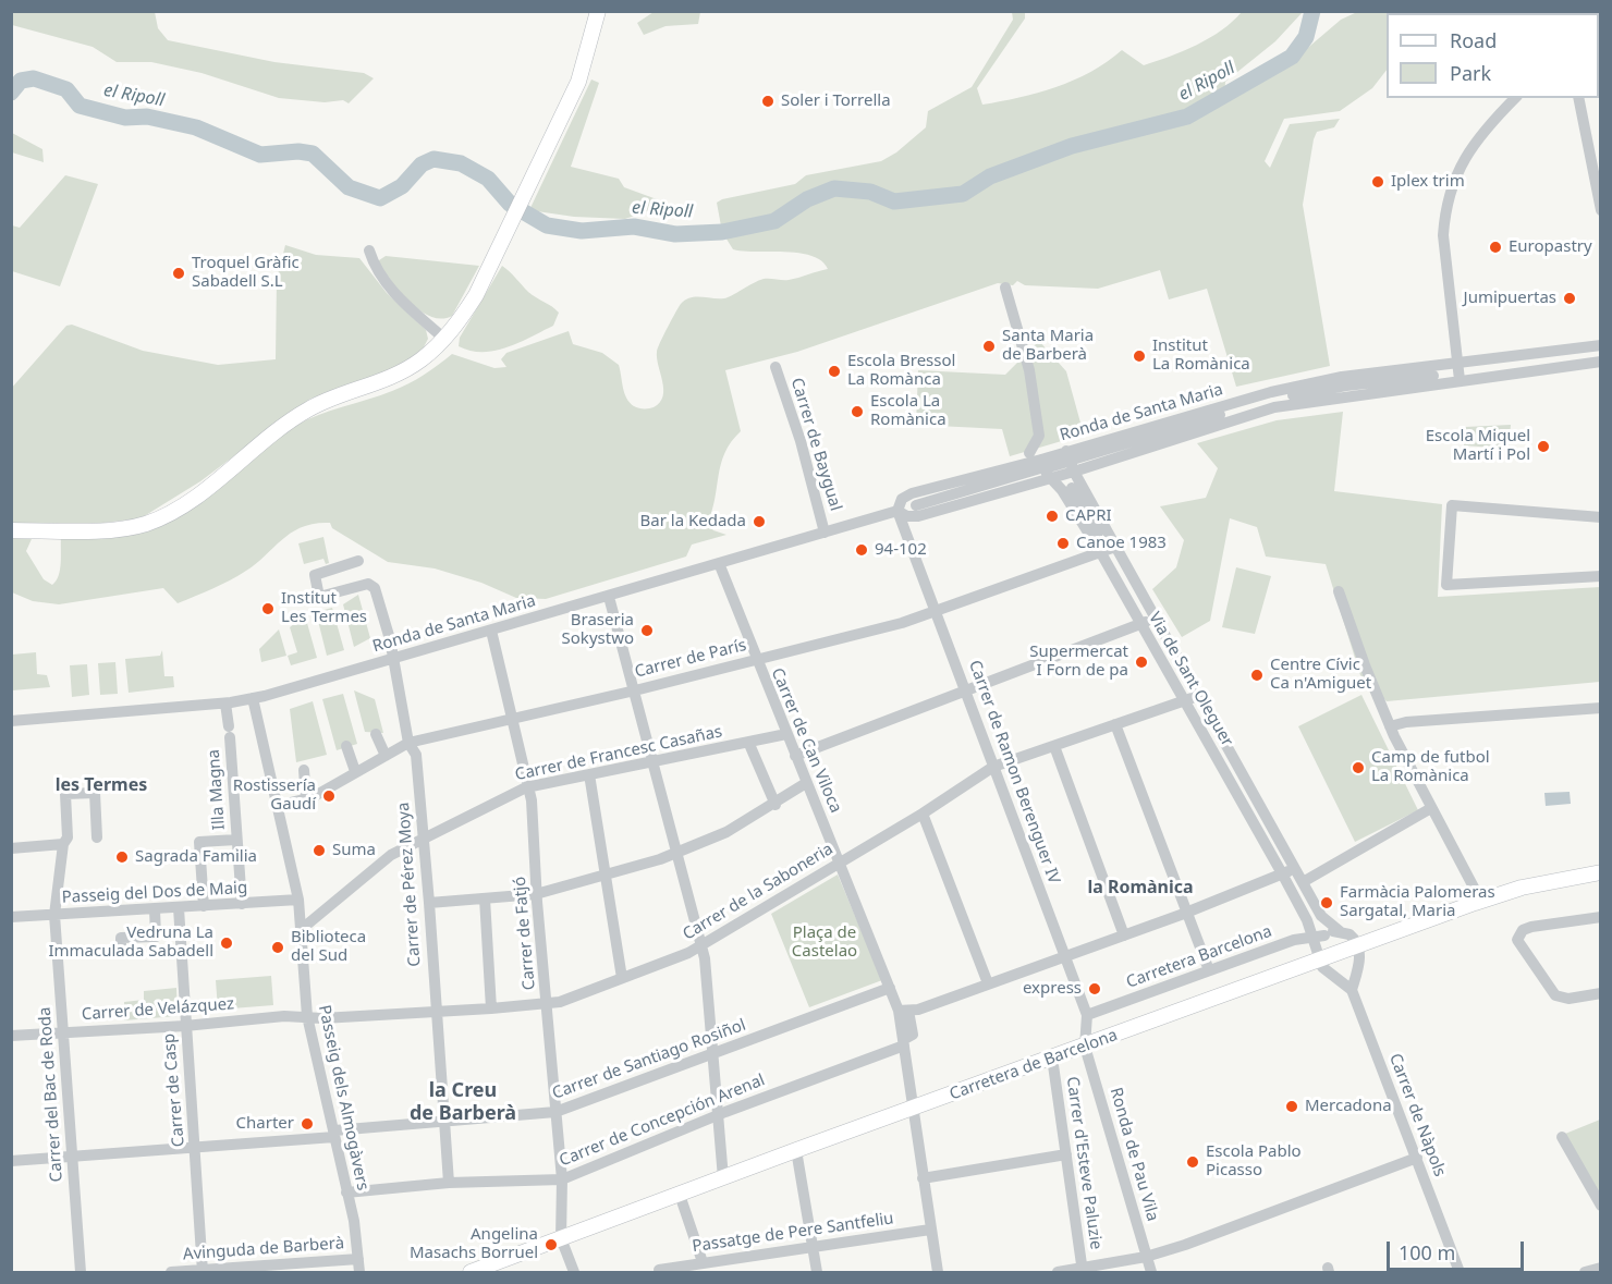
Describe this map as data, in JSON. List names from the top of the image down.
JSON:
{
  "streets": {
    "main road": ["Carretera de Barcelona"],
    "street": [
      "Ronda de Santa Maria",
      "Carrer de Baygual",
      "Carrer de París",
      "Via de Sant Oleguer",
      "Carrer de Can Viloca",
      "Carrer de Francesc Casañas",
      "Carrer de Ramon Berenguer IV",
      "Illa Magna",
      "Carrer de Pérez Moya",
      "Carrer de la Saboneria",
      "Passeig del Dos de Maig",
      "Carrer de Fatjó",
      "Carretera Barcelona",
      "Carrer de Velázquez",
      "Carrer de Santiago Rosiñol",
      "Carrer de Casp",
      "Carrer del Bac de Roda",
      "Passeig dels Almogàvers",
      "Carrer de Nàpols",
      "Carrer de Concepción Arenal",
      "Ronda de Pau Vila",
      "Carrer d'Esteve Paluzie",
      "Passatge de Pere Santfeliu",
      "Avinguda de Barberà"
    ]
  },
  "crossings": [
    ["Ronda de Santa Maria", "Carrer de Baygual"],
    ["Ronda de Santa Maria", "Via de Sant Oleguer"],
    ["Ronda de Santa Maria", "Carrer de Can Viloca"],
    ["Ronda de Santa Maria", "Carrer de Ramon Berenguer IV"],
    ["Ronda de Santa Maria", "Illa Magna"],
    ["Ronda de Santa Maria", "Carrer de Pérez Moya"],
    ["Ronda de Santa Maria", "Carrer de Fatjó"],
    ["Ronda de Santa Maria", "Passeig dels Almogàvers"],
    ["Carrer de París", "Via de Sant Oleguer"],
    ["Carrer de París", "Carrer de Can Viloca"],
    ["Carrer de París", "Carrer de Ramon Berenguer IV"],
    ["Carrer de París", "Carrer de Pérez Moya"],
    ["Carrer de París", "Carrer de Fatjó"],
    ["Carrer de París", "Passeig dels Almogàvers"],
    ["Via de Sant Oleguer", "Carrer de la Saboneria"],
    ["Via de Sant Oleguer", "Carretera Barcelona"],
    ["Via de Sant Oleguer", "Carretera de Barcelona"],
    ["Carrer de Can Viloca", "Carrer de Francesc Casañas"],
    ["Carrer de Can Viloca", "Carrer de la Saboneria"],
    ["Carrer de Can Viloca", "Carrer de Santiago Rosiñol"],
    ["Carrer de Can Viloca", "Carretera de Barcelona"],
    ["Carrer de Can Viloca", "Carrer de Concepción Arenal"],
    ["Carrer de Can Viloca", "Passatge de Pere Santfeliu"],
    ["Carrer de Francesc Casañas", "Carrer de Pérez Moya"],
    ["Carrer de Francesc Casañas", "Carrer de Fatjó"],
    ["Carrer de Francesc Casañas", "Passeig dels Almogàvers"],
    ["Carrer de Ramon Berenguer IV", "Carrer de la Saboneria"],
    ["Carrer de Ramon Berenguer IV", "Carretera Barcelona"],
    ["Carrer de Ramon Berenguer IV", "Carretera de Barcelona"],
    ["Carrer de Ramon Berenguer IV", "Ronda de Pau Vila"],
    ["Illa Magna", "Passeig del Dos de Maig"],
    ["Carrer de Pérez Moya", "Carrer de la Saboneria"],
    ["Carrer de Pérez Moya", "Carrer de Santiago Rosiñol"],
    ["Carrer de Pérez Moya", "Carrer de Concepción Arenal"],
    ["Carrer de la Saboneria", "Carrer de Fatjó"],
    ["Carrer de la Saboneria", "Carrer de Velázquez"],
    ["Carrer de la Saboneria", "Passeig dels Almogàvers"],
    ["Passeig del Dos de Maig", "Carrer de Casp"],
    ["Passeig del Dos de Maig", "Carrer del Bac de Roda"],
    ["Passeig del Dos de Maig", "Passeig dels Almogàvers"],
    ["Carrer de Fatjó", "Carrer de Santiago Rosiñol"],
    ["Carrer de Fatjó", "Carretera de Barcelona"],
    ["Carrer de Fatjó", "Carrer de Concepción Arenal"],
    ["Carrer de Velázquez", "Carrer de Casp"],
    ["Carrer de Velázquez", "Carrer del Bac de Roda"],
    ["Carrer de Velázquez", "Passeig dels Almogàvers"],
    ["Carrer de Santiago Rosiñol", "Carrer de Casp"],
    ["Carrer de Santiago Rosiñol", "Carrer del Bac de Roda"],
    ["Carrer de Santiago Rosiñol", "Passeig dels Almogàvers"],
    ["Carretera de Barcelona", "Ronda de Pau Vila"],
    ["Carretera de Barcelona", "Carrer d'Esteve Paluzie"],
    ["Carrer de Casp", "Avinguda de Barberà"],
    ["Passeig dels Almogàvers", "Carrer de Concepción Arenal"],
    ["Passeig dels Almogàvers", "Avinguda de Barberà"]
  ],
  "districts": ["les Termes", "la Romànica", "la Creu de Barberà"],
  "water": ["el Ripoll"],
  "parks": ["Plaça de Castelao"],
  "places": [
    "Soler i Torrella",
    "Iplex trim",
    "Europastry",
    "Troquel Gràfic Sabadell S.L",
    "Jumipuertas",
    "Santa Maria de Barberà",
    "Institut La Romànica",
    "Escola Bressol La Romànca",
    "Escola La Romànica",
    "Escola Miquel Martí i Pol",
    "CAPRI",
    "Bar la Kedada",
    "Canoe 1983",
    "94-102",
    "Institut Les Termes",
    "Braseria Sokystwo",
    "Supermercat I Forn de pa",
    "Centre Cívic Ca n'Amiguet",
    "Camp de futbol La Romànica",
    "Rostissería Gaudí",
    "Suma",
    "Sagrada Familia",
    "Farmàcia Palomeras Sargatal, Maria",
    "Vedruna La Immaculada Sabadell",
    "Biblioteca del Sud",
    "express",
    "Mercadona",
    "Charter",
    "Escola Pablo Picasso",
    "Angelina Masachs Borruel"
  ],
  "legend": ["Road", "Park"],
  "scale_bar": "100 m"
}
